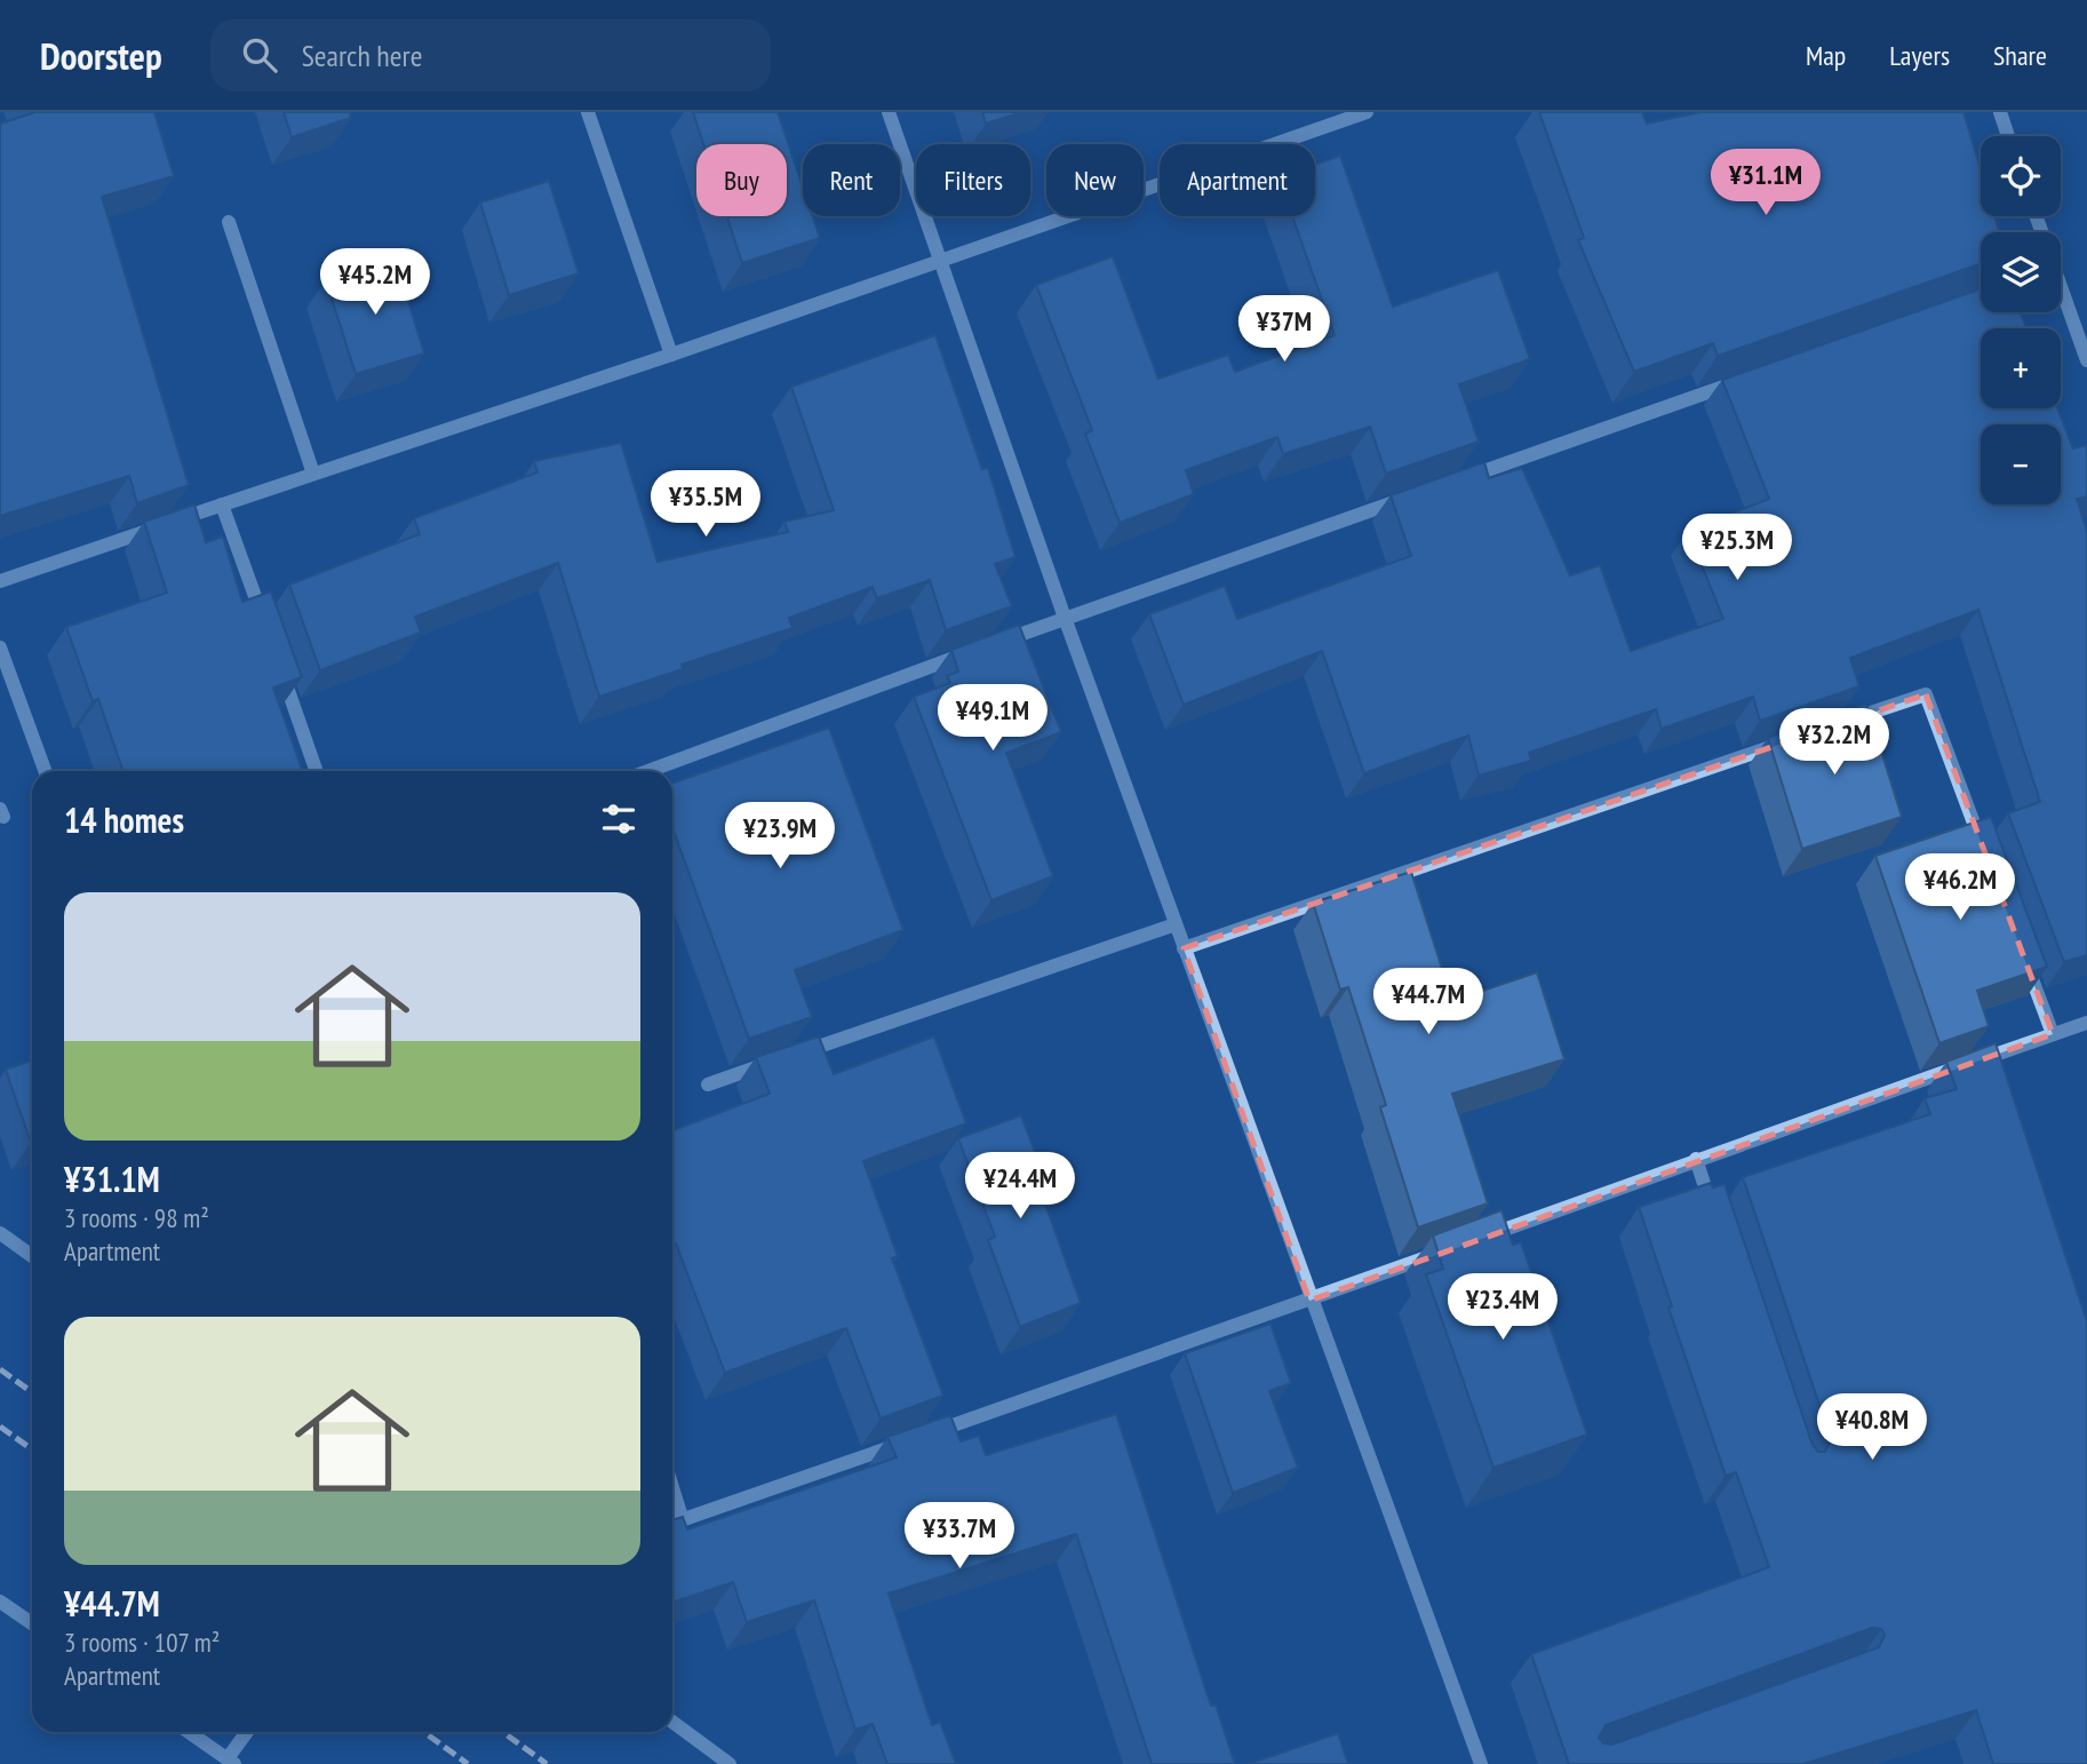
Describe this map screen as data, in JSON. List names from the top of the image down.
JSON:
{
  "page": {
    "header": "Doorstep",
    "search": "Search here",
    "nav": ["Map", "Layers", "Share"],
    "map_buttons": ["+", "−"],
    "chip": [
      "Buy",
      "Rent",
      "Filters",
      "New",
      "Apartment"
    ],
    "price": [
      "¥31.1M",
      "¥45.2M",
      "¥37M",
      "¥35.5M",
      "¥25.3M",
      "¥49.1M",
      "¥32.2M",
      "¥23.9M",
      "¥46.2M",
      "¥44.7M",
      "¥24.4M",
      "¥23.4M",
      "¥40.8M",
      "¥33.7M"
    ],
    "heading": "14 homes",
    "list": [
      {
        "name": "¥31.1M",
        "note": "3 rooms · 98 m² · Apartment"
      },
      {
        "name": "¥44.7M",
        "note": "3 rooms · 107 m² · Apartment"
      }
    ]
  }
}
